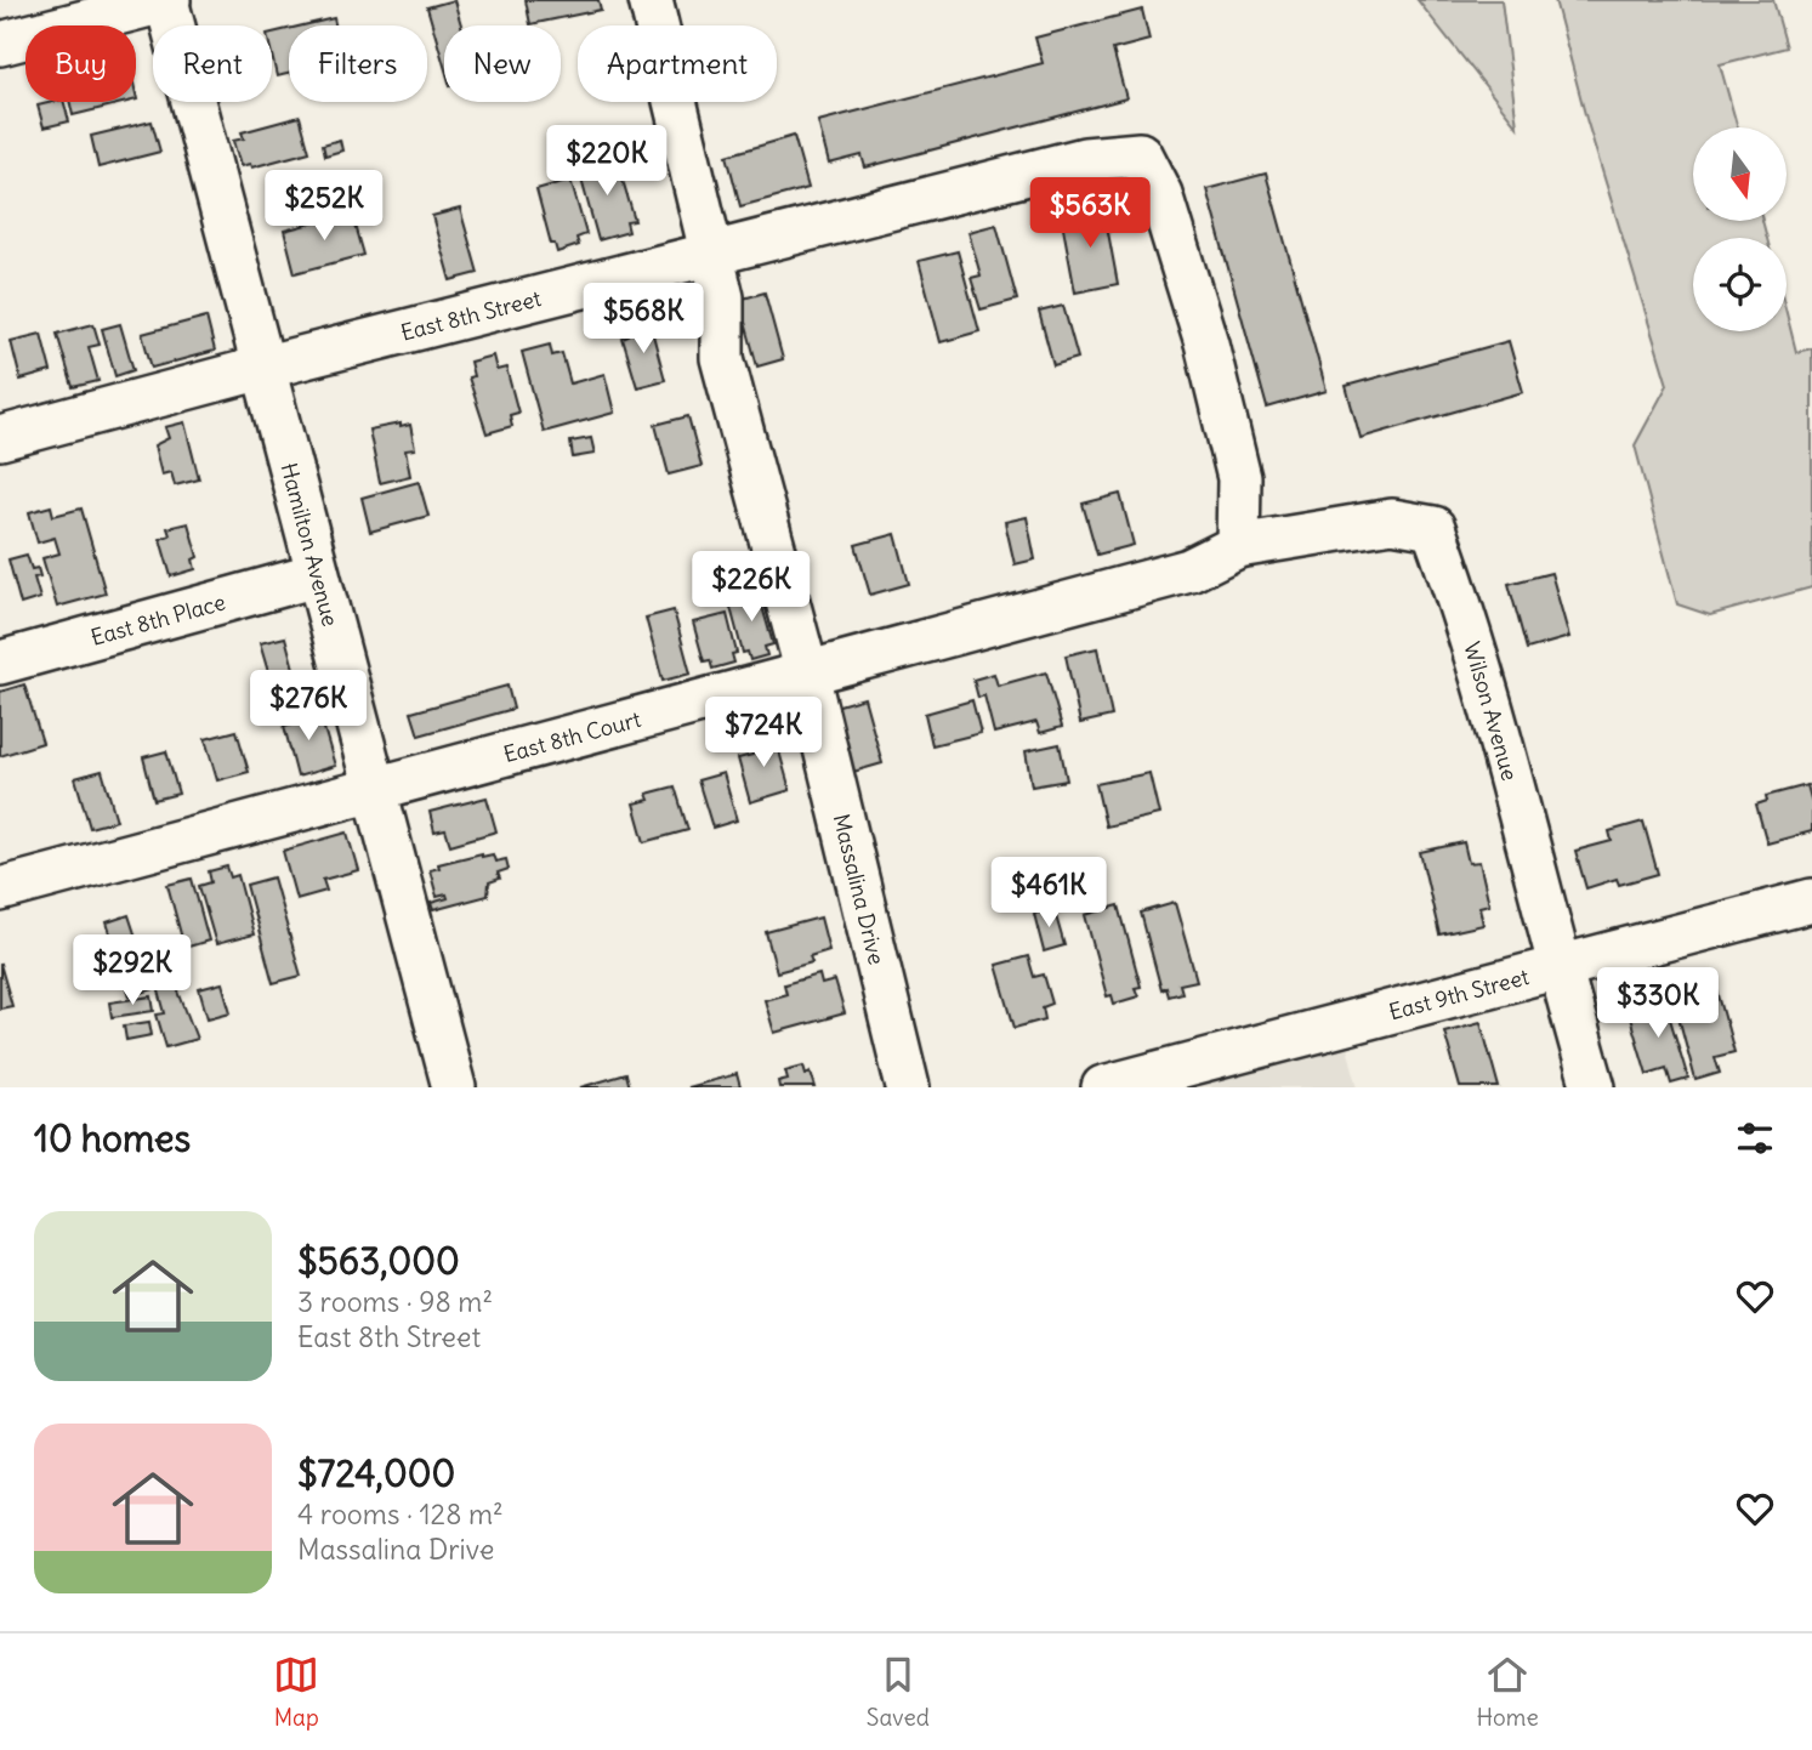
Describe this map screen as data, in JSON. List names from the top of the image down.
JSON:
{
  "streets": {
    "street": [
      "East 8th Street",
      "Hamilton Avenue",
      "East 8th Place",
      "Wilson Avenue",
      "East 8th Court",
      "Massalina Drive",
      "East 9th Street"
    ]
  },
  "crossings": [
    ["East 8th Street", "Hamilton Avenue"],
    ["East 8th Street", "Wilson Avenue"],
    ["East 8th Street", "East 8th Court"],
    ["East 8th Street", "Massalina Drive"],
    ["Hamilton Avenue", "East 8th Place"],
    ["Hamilton Avenue", "East 8th Court"],
    ["Wilson Avenue", "East 8th Court"],
    ["Wilson Avenue", "East 9th Street"],
    ["East 8th Court", "Massalina Drive"]
  ],
  "north": "bottom",
  "page": {
    "chip": [
      "Buy",
      "Rent",
      "Filters",
      "New",
      "Apartment"
    ],
    "price": [
      "$220K",
      "$252K",
      "$563K",
      "$568K",
      "$226K",
      "$276K",
      "$724K",
      "$461K",
      "$292K",
      "$330K"
    ],
    "heading": "10 homes",
    "list": [
      {
        "name": "$563,000",
        "note": "3 rooms · 98 m² · East 8th Street"
      },
      {
        "name": "$724,000",
        "note": "4 rooms · 128 m² · Massalina Drive"
      }
    ],
    "tabs": ["Map", "Saved", "Home"]
  }
}
